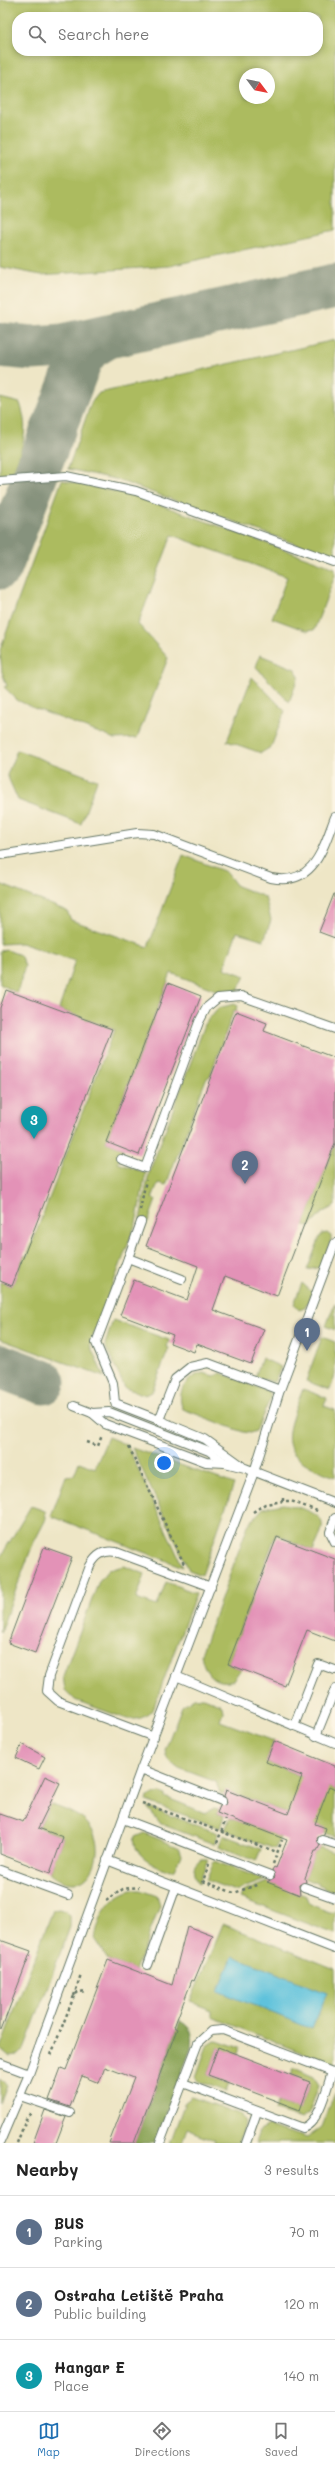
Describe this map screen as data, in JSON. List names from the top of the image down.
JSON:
{
  "north": "bottom right",
  "page": {
    "search": "Search here",
    "pins": ["3", "2", "1"],
    "heading": ["Nearby", "3 results"],
    "list": [
      {
        "mark": "1",
        "name": "BUS",
        "note": "Parking",
        "value": "70 m"
      },
      {
        "mark": "2",
        "name": "Ostraha Letiště Praha",
        "note": "Public building",
        "value": "120 m"
      },
      {
        "mark": "3",
        "name": "Hangar E",
        "note": "Place",
        "value": "140 m"
      }
    ],
    "nav": ["Map", "Directions", "Saved"]
  }
}
